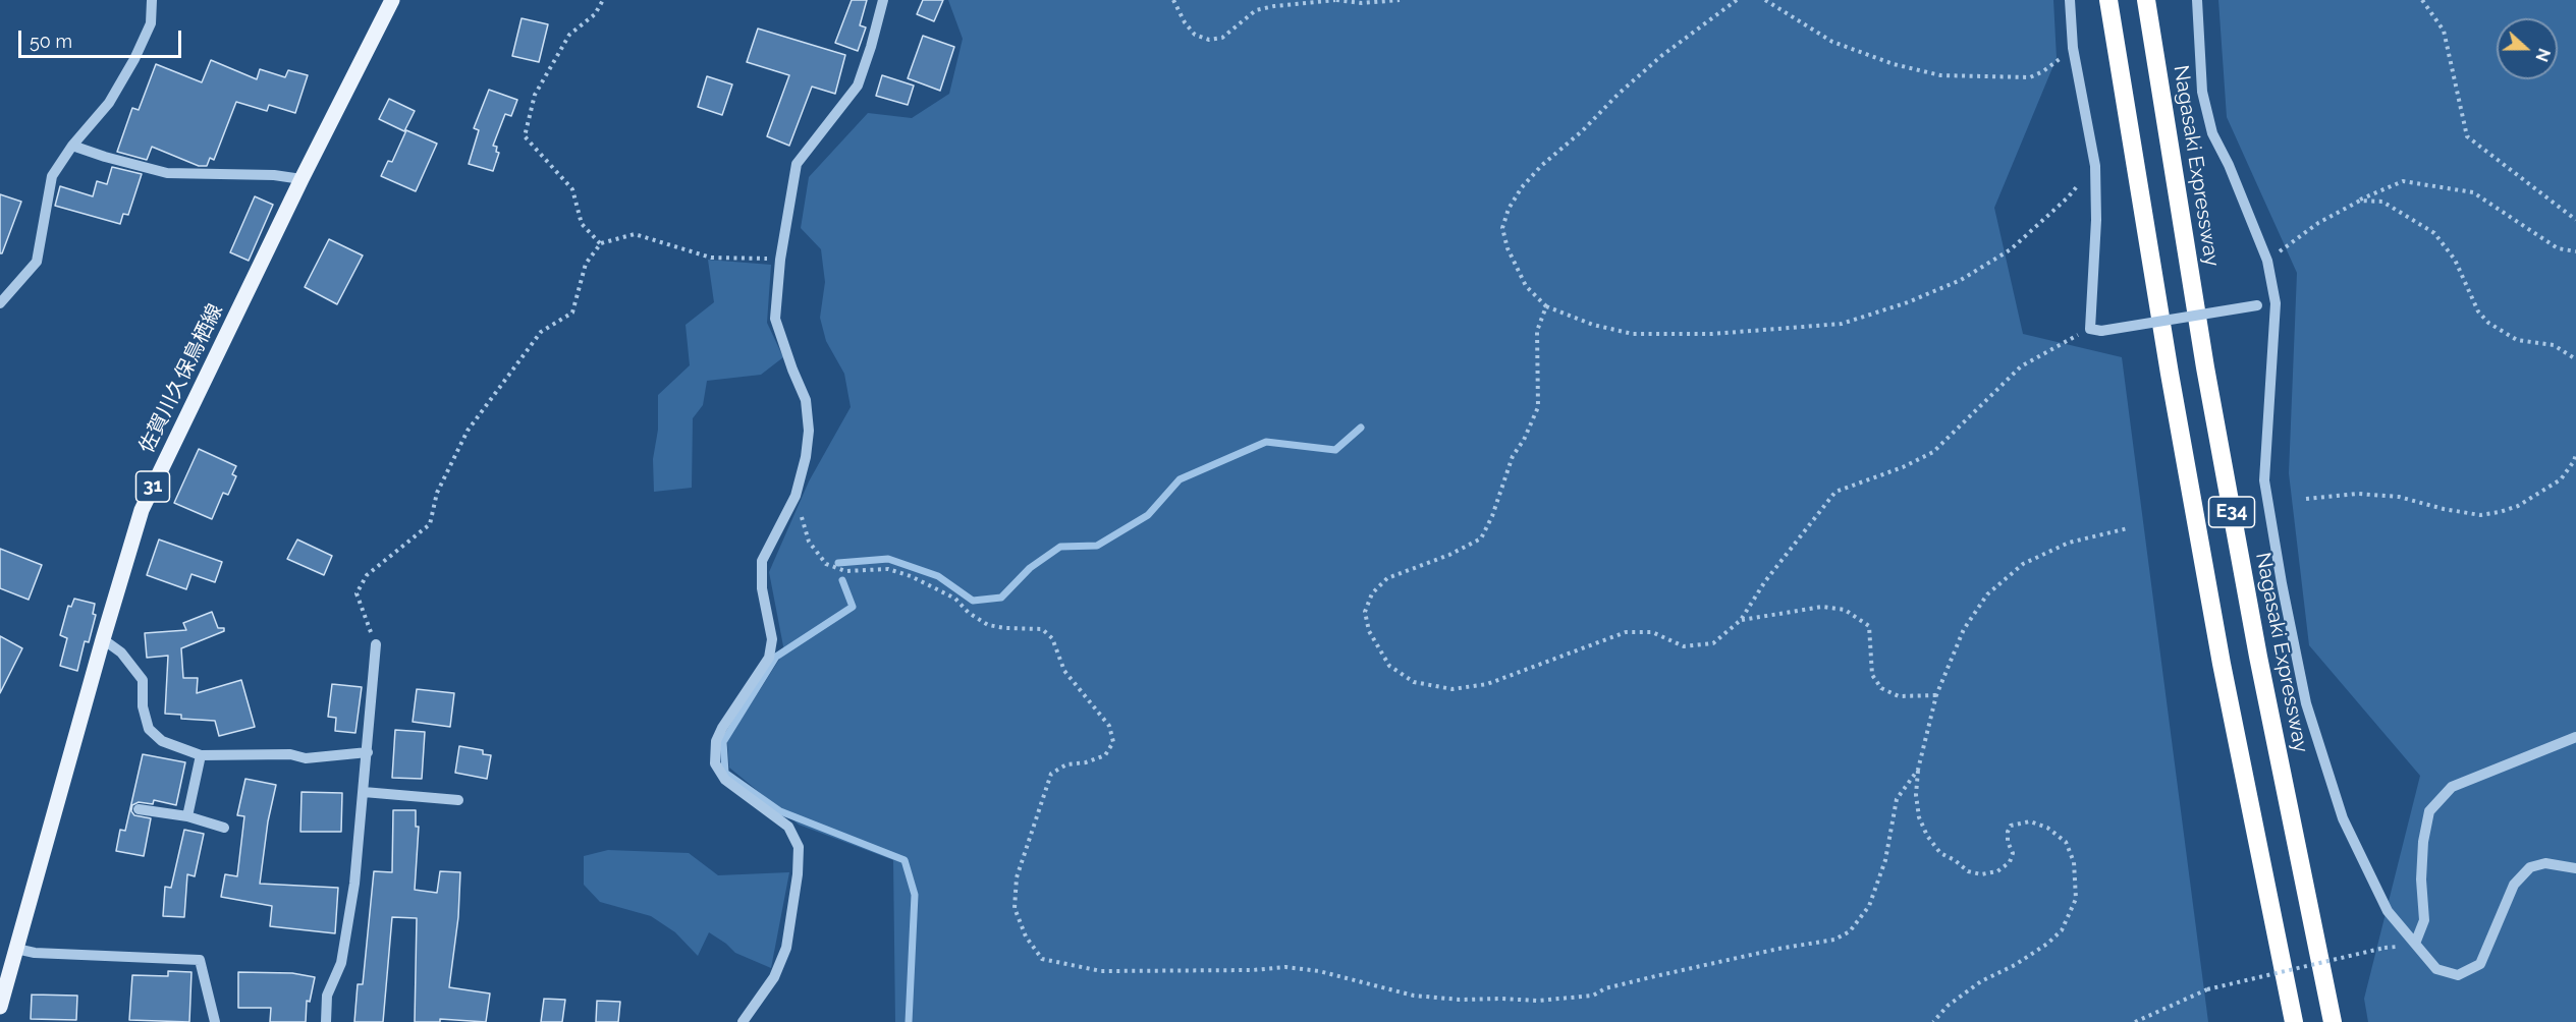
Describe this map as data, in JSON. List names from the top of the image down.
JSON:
{
  "streets": {
    "highway": ["Nagasaki Expressway", "E34"],
    "main road": ["佐賀川久保鳥栖線", "31"]
  },
  "scale_bar": "50 m",
  "north": "right"
}
